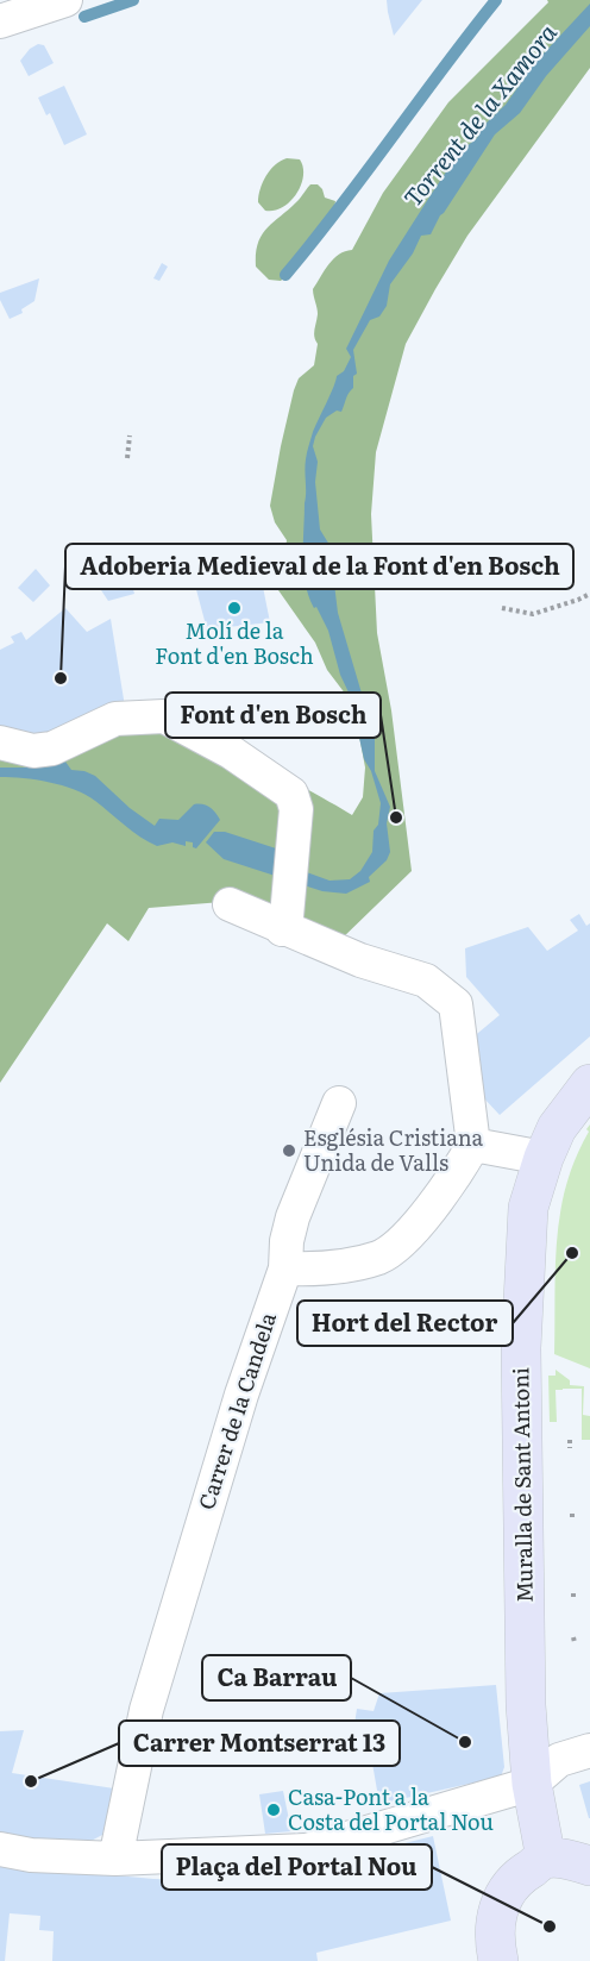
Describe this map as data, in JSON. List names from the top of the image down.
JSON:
{
  "streets": {
    "main road": ["Muralla de Sant Antoni"],
    "street": ["Carrer de la Candela"]
  },
  "water": ["Torrent de la Xamora"],
  "places": [
    "Molí de la Font d'en Bosch",
    "Adoberia Medieval de la Font d'en Bosch",
    "Font d'en Bosch",
    "Església Cristiana Unida de Valls",
    "Hort del Rector",
    "Ca Barrau",
    "Carrer Montserrat 13",
    "Casa-Pont a la Costa del Portal Nou",
    "Plaça del Portal Nou"
  ]
}
